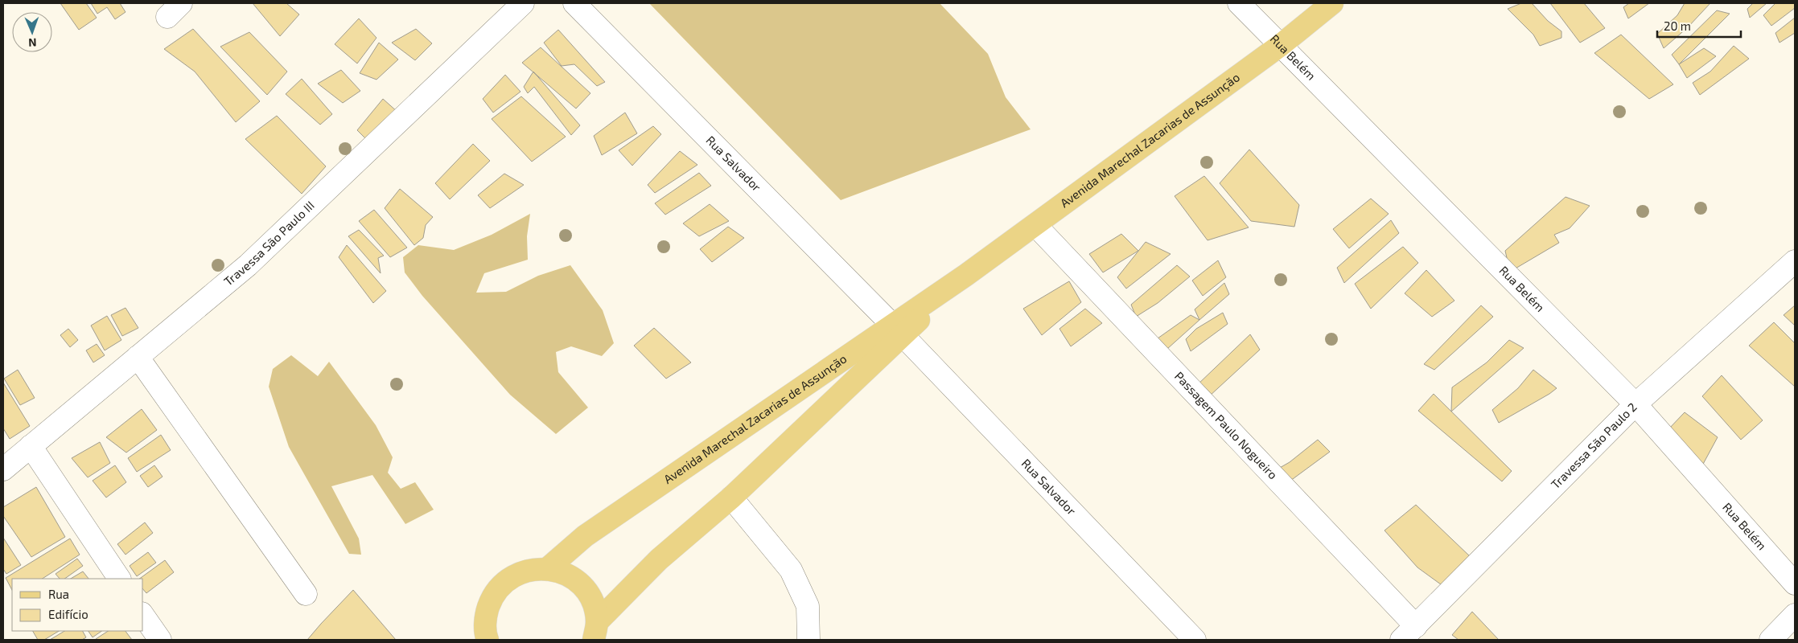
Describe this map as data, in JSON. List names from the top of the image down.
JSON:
{
  "streets": {
    "main road": ["Avenida Marechal Zacarias de Assunção"],
    "street": [
      "Rua Belém",
      "Rua Salvador",
      "Travessa São Paulo III",
      "Passagem Paulo Nogueiro",
      "Travessa São Paulo 2"
    ]
  },
  "crossings": [
    ["Rua Belém", "Avenida Marechal Zacarias de Assunção"],
    ["Rua Belém", "Travessa São Paulo 2"],
    ["Avenida Marechal Zacarias de Assunção", "Rua Salvador"],
    ["Avenida Marechal Zacarias de Assunção", "Passagem Paulo Nogueiro"],
    ["Passagem Paulo Nogueiro", "Travessa São Paulo 2"]
  ],
  "legend": ["Rua", "Edifício"],
  "scale_bar": "20 m",
  "north": "bottom"
}
